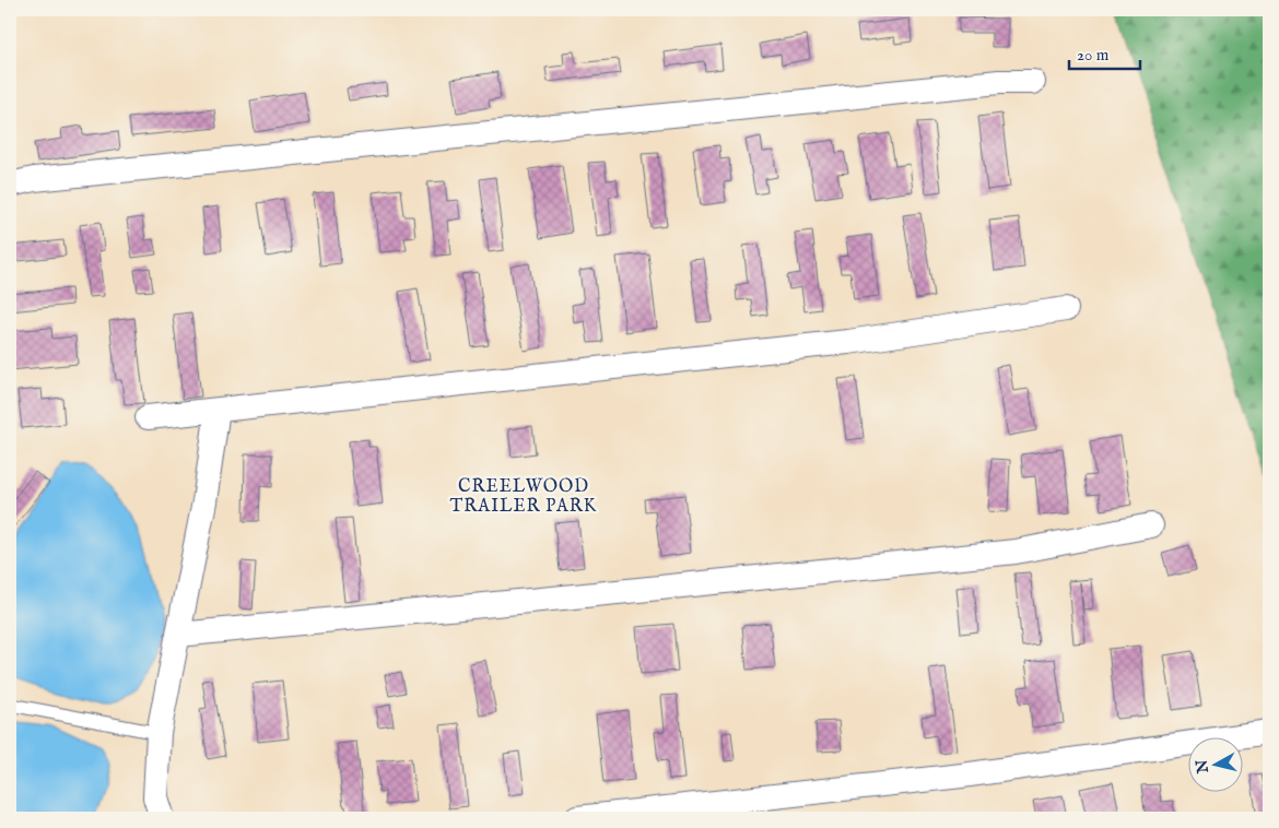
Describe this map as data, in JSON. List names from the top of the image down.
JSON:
{
  "districts": ["CREELWOOD TRAILER PARK"],
  "scale_bar": "20 m",
  "north": "left"
}
